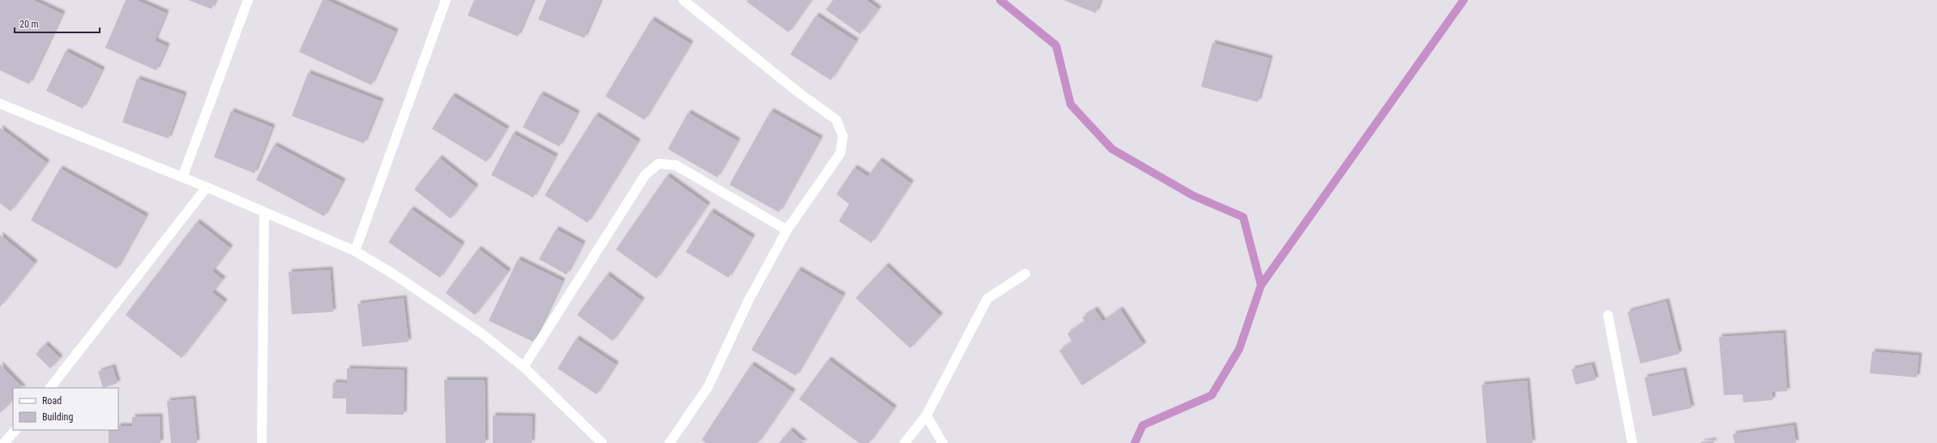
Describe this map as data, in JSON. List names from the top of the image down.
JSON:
{
  "legend": ["Road", "Building"],
  "scale_bar": "20 m"
}
